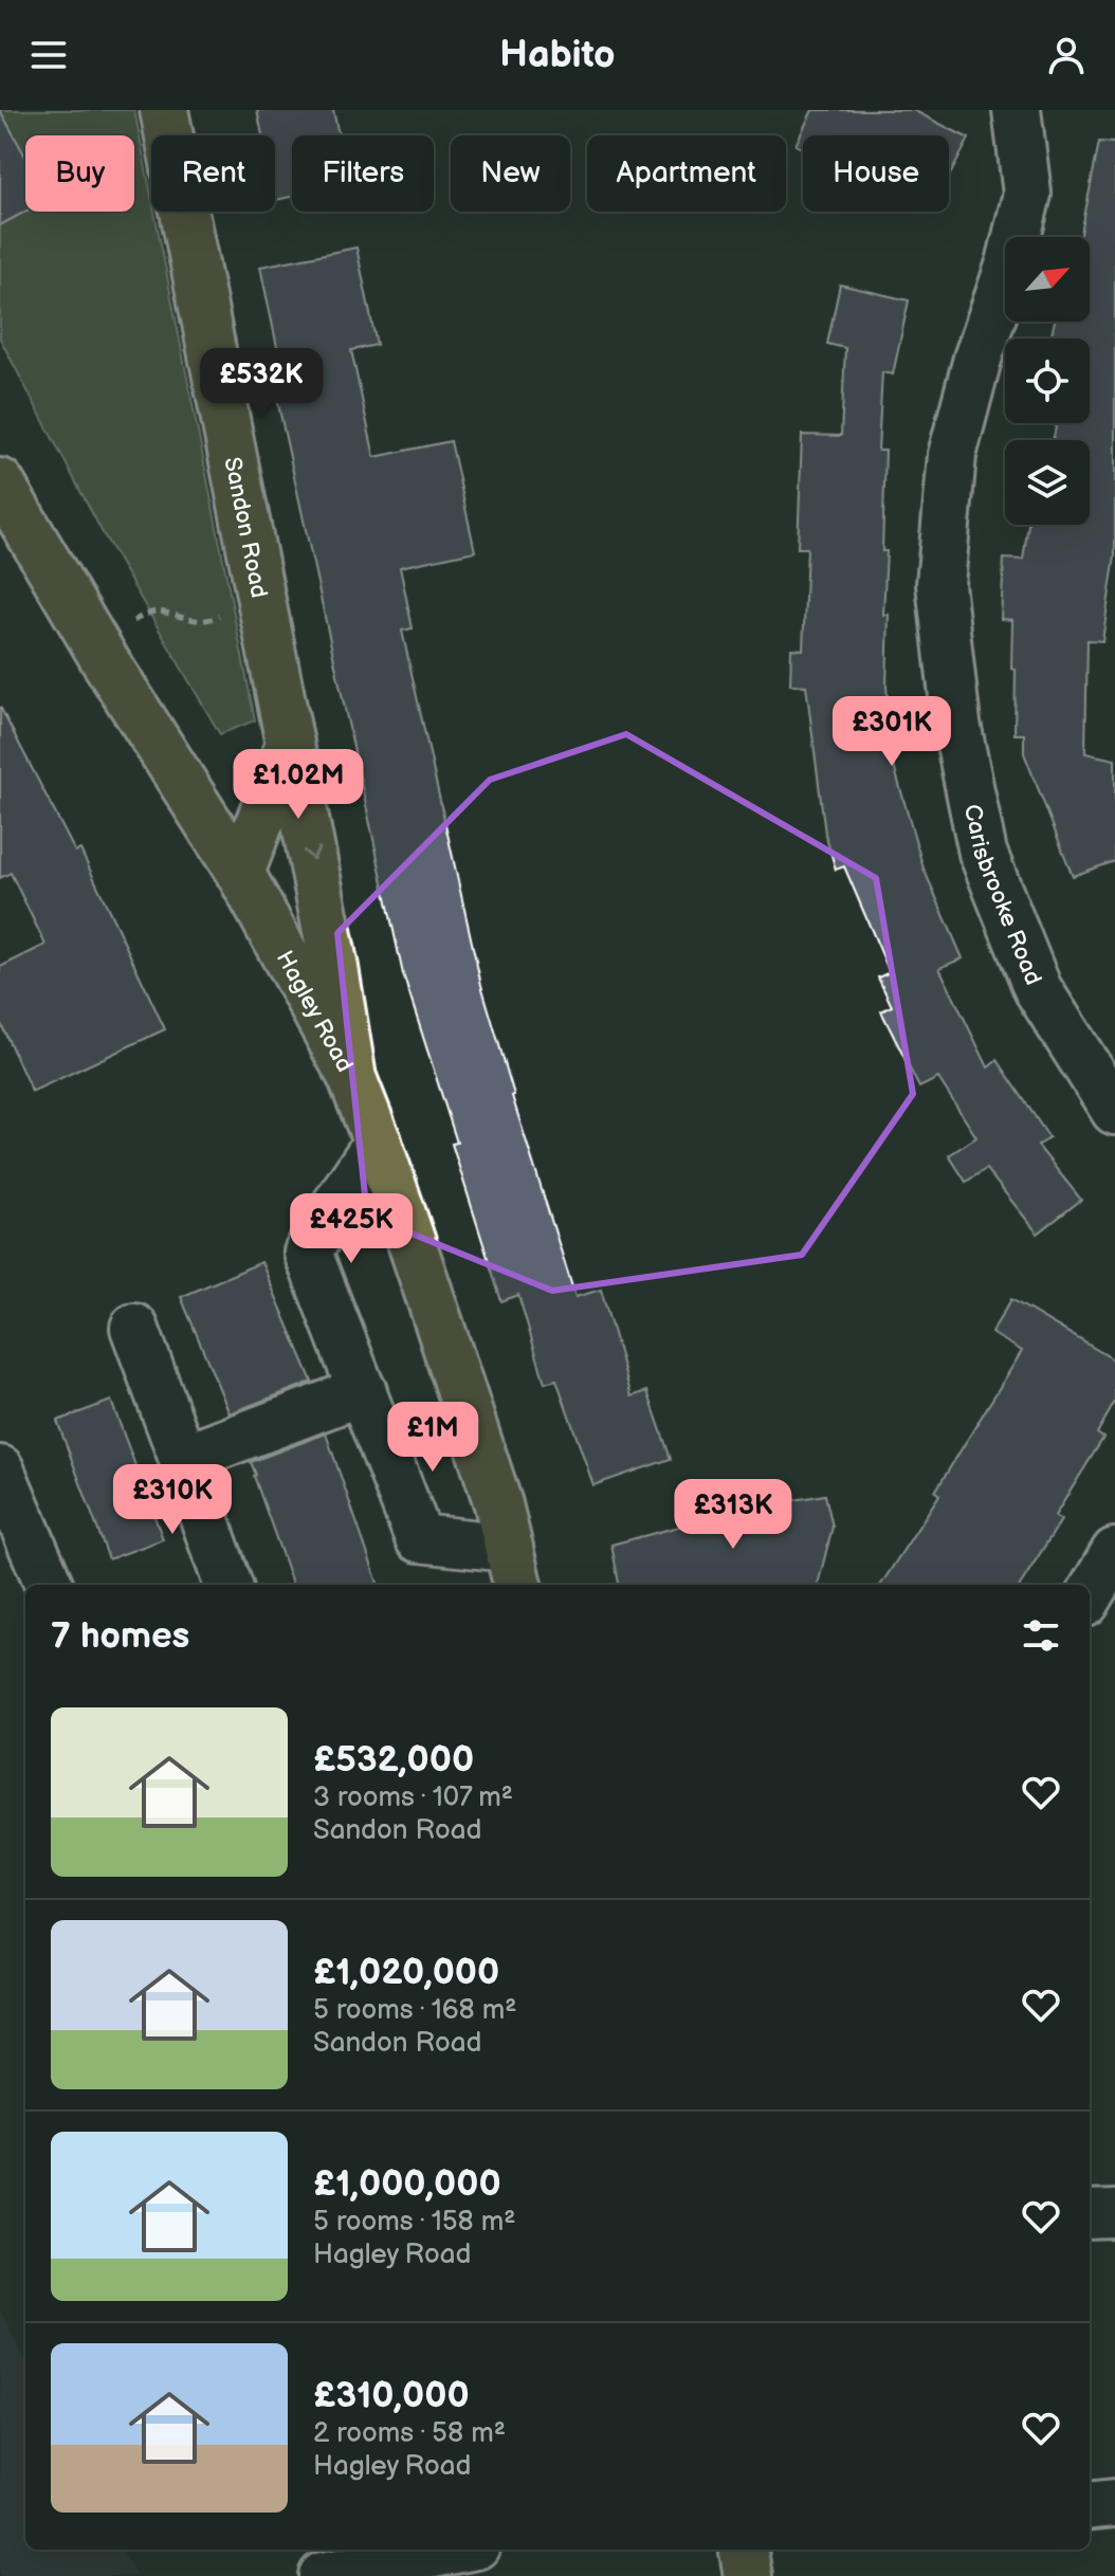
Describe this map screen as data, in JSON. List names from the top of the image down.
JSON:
{
  "streets": {
    "main road": ["Sandon Road", "Hagley Road"],
    "street": ["Carisbrooke Road"]
  },
  "crossings": [
    ["Sandon Road", "Hagley Road"]
  ],
  "north": "top right",
  "page": {
    "header": "Habito",
    "chip": [
      "Buy",
      "Rent",
      "Filters",
      "New",
      "Apartment",
      "House"
    ],
    "price": [
      "£532K",
      "£301K",
      "£1.02M",
      "£425K",
      "£1M",
      "£310K",
      "£313K"
    ],
    "heading": "7 homes",
    "list": [
      {
        "name": "£532,000",
        "note": "3 rooms · 107 m² · Sandon Road"
      },
      {
        "name": "£1,020,000",
        "note": "5 rooms · 168 m² · Sandon Road"
      },
      {
        "name": "£1,000,000",
        "note": "5 rooms · 158 m² · Hagley Road"
      },
      {
        "name": "£310,000",
        "note": "2 rooms · 58 m² · Hagley Road"
      }
    ]
  }
}
